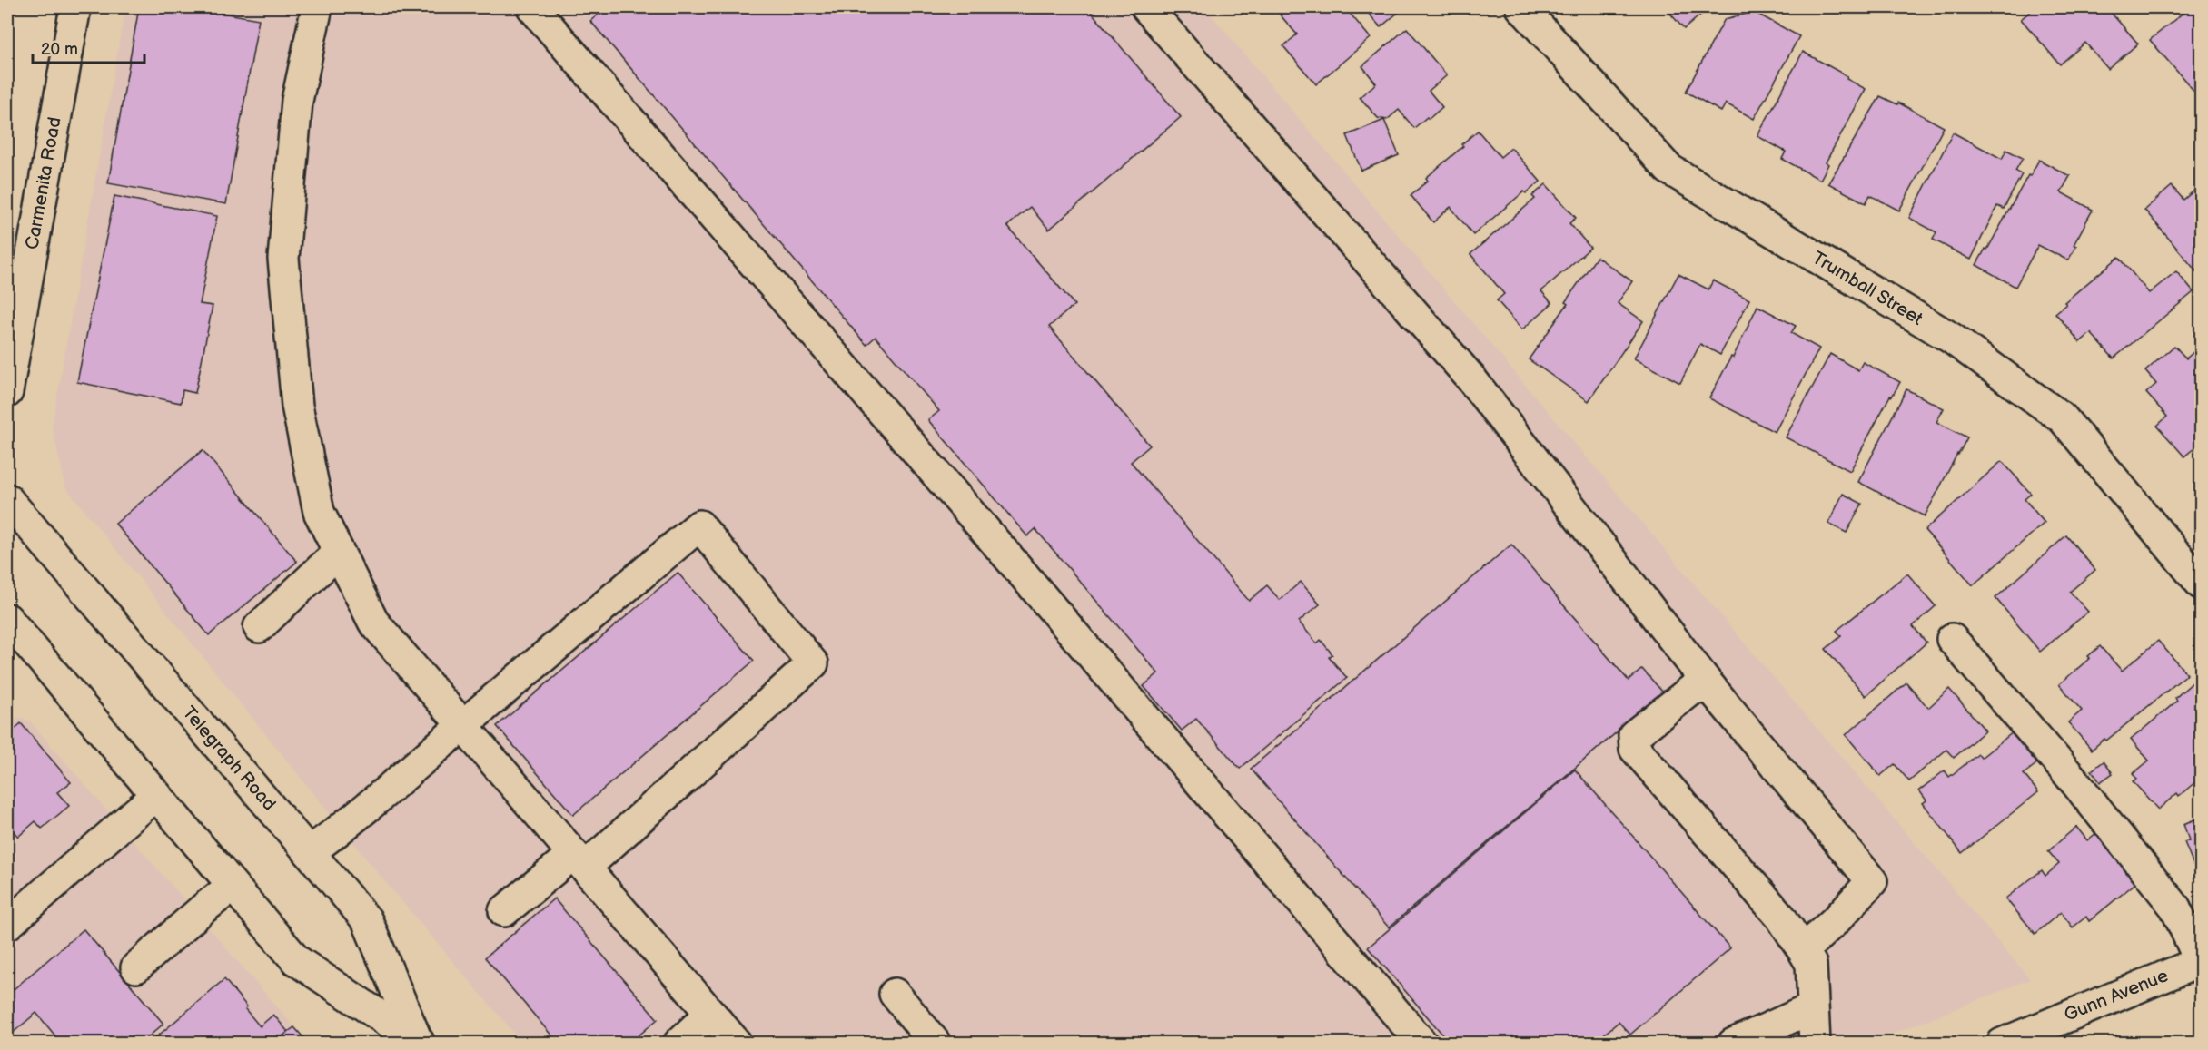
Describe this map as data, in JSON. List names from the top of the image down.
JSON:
{
  "streets": {
    "main road": [
      "Carmenita Road",
      "Trumball Street",
      "Telegraph Road",
      "Gunn Avenue"
    ]
  },
  "scale_bar": "20 m"
}
